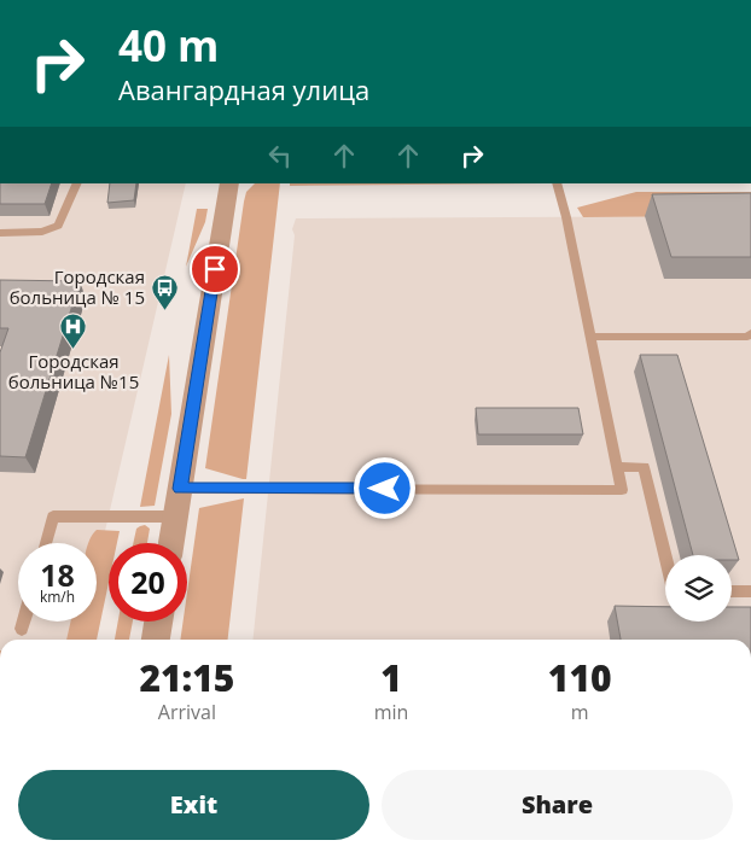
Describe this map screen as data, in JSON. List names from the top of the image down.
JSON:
{
  "places": {
    "bus stop": ["Городская больница № 15"],
    "hospital": ["Городская больница №15"]
  },
  "page": {
    "turn": ["40 m", "Авангардная улица"],
    "speed": "18 km/h",
    "limit": "20",
    "eta": [
      "21:15",
      "Arrival",
      "1",
      "min",
      "110",
      "m"
    ],
    "buttons": ["Exit", "Share"]
  }
}
